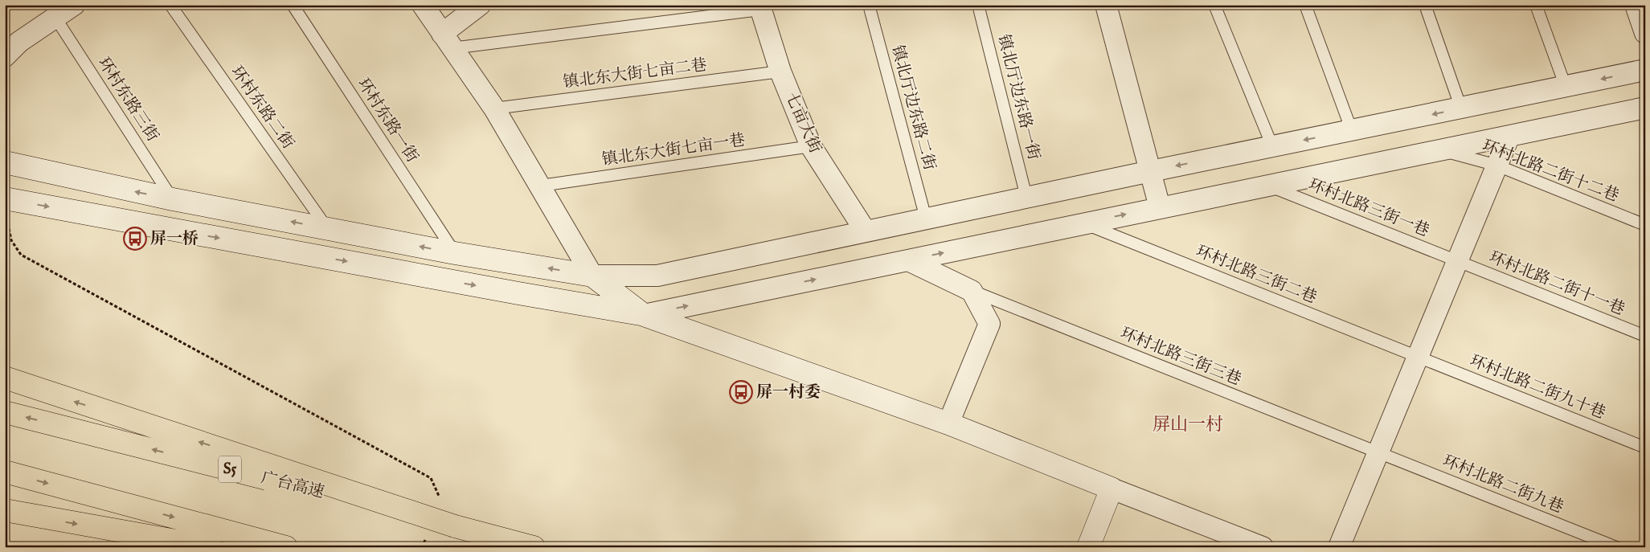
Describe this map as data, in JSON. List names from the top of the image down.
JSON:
{
  "streets": {
    "highway": ["S5", "广台高速"],
    "street": ["七亩大街"],
    "lane": [
      "镇北东大街七亩二巷",
      "镇北厅边东路一街",
      "环村东路三街",
      "环村东路二街",
      "镇北厅边东路二街",
      "环村东路一街",
      "镇北东大街七亩一巷",
      "环村北路二街十二巷",
      "环村北路三街一巷",
      "环村北路三街二巷",
      "环村北路二街十一巷",
      "环村北路三街三巷",
      "环村北路二街九十巷",
      "环村北路二街九巷"
    ]
  },
  "crossings": [
    ["镇北东大街七亩二巷", "七亩大街"],
    ["七亩大街", "镇北东大街七亩一巷"],
    ["环村北路三街一巷", "环村北路二街十一巷"],
    ["环村北路三街二巷", "环村北路二街九十巷"],
    ["环村北路三街三巷", "环村北路二街九巷"]
  ],
  "districts": ["屏山一村"],
  "places": {
    "bus stop": ["屏一桥", "屏一村委"]
  }
}
